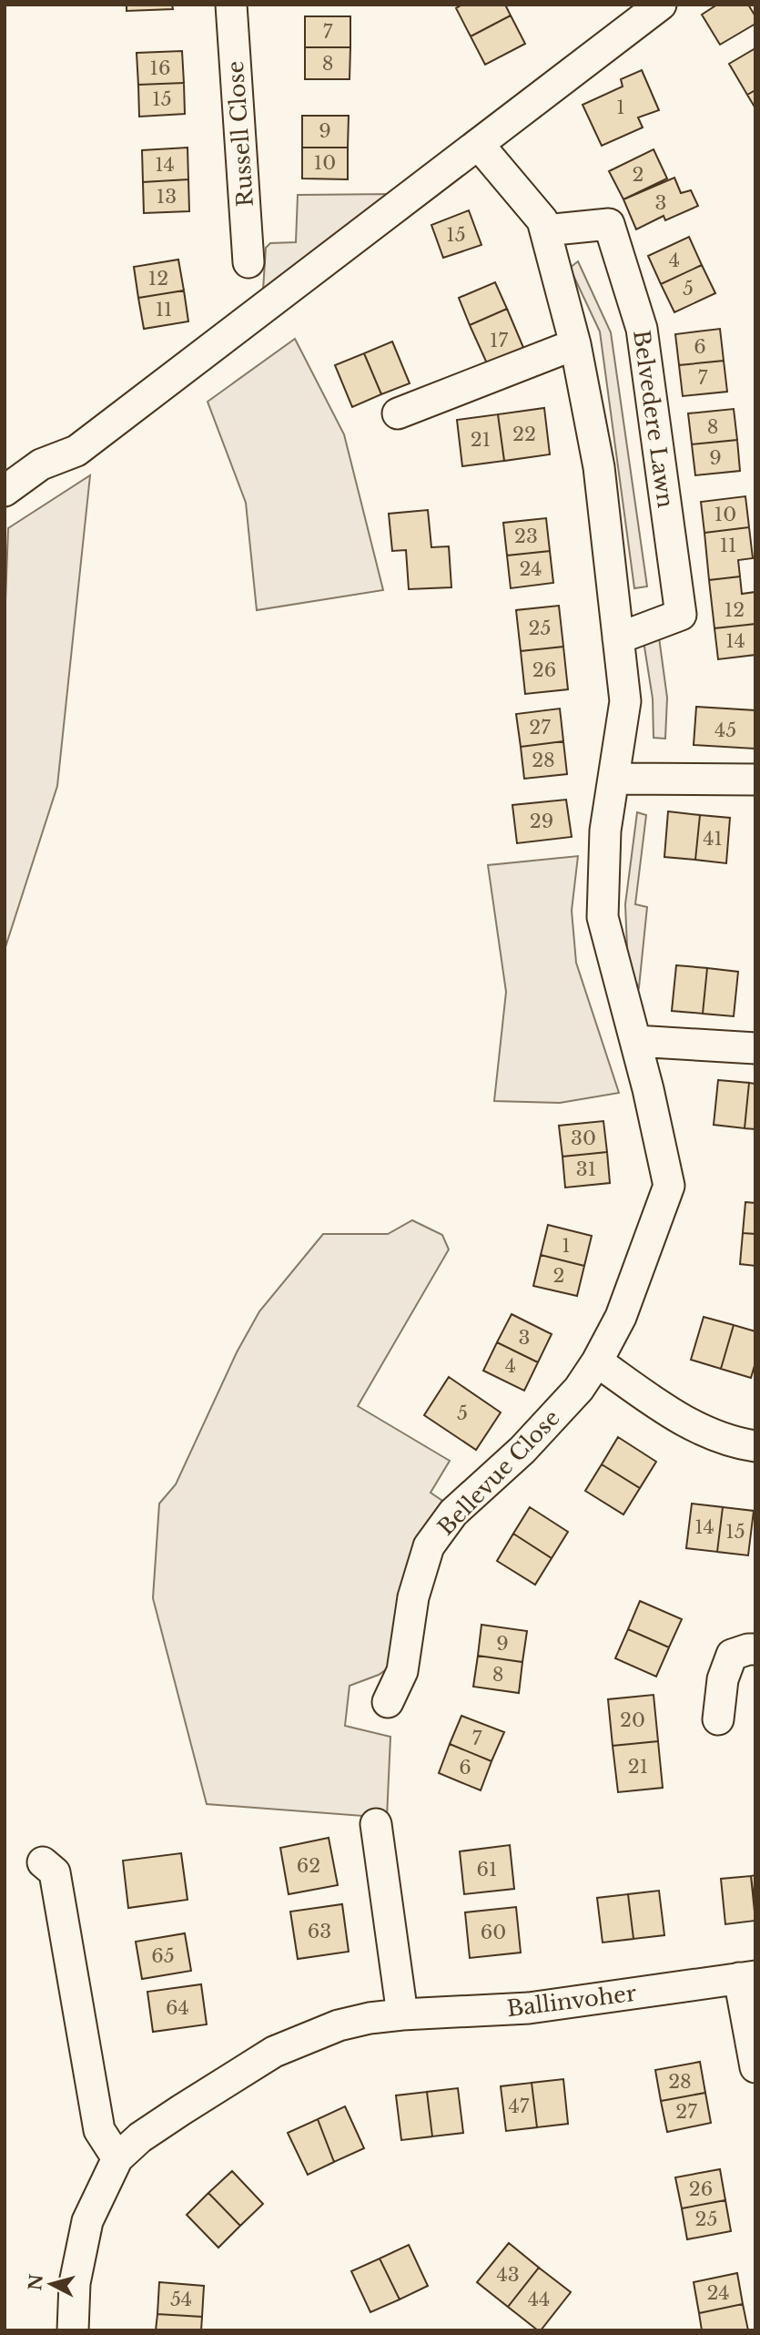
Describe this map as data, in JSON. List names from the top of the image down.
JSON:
{
  "streets": {
    "street": [
      "Russell Close",
      "Belvedere Lawn",
      "Bellevue Close",
      "Ballinvoher"
    ]
  },
  "house_numbers": [
    "7",
    "8",
    "16",
    "15",
    "1",
    "9",
    "10",
    "14",
    "2",
    "13",
    "3",
    "15",
    "4",
    "12",
    "5",
    "11",
    "17",
    "6",
    "7",
    "8",
    "22",
    "21",
    "9",
    "10",
    "23",
    "11",
    "24",
    "12",
    "25",
    "14",
    "26",
    "27",
    "45",
    "28",
    "29",
    "41",
    "30",
    "31",
    "1",
    "2",
    "3",
    "4",
    "5",
    "14",
    "15",
    "9",
    "8",
    "20",
    "7",
    "21",
    "6",
    "62",
    "61",
    "63",
    "60",
    "65",
    "64",
    "28",
    "47",
    "27",
    "26",
    "25",
    "43",
    "24",
    "54",
    "44"
  ],
  "north": "left"
}
